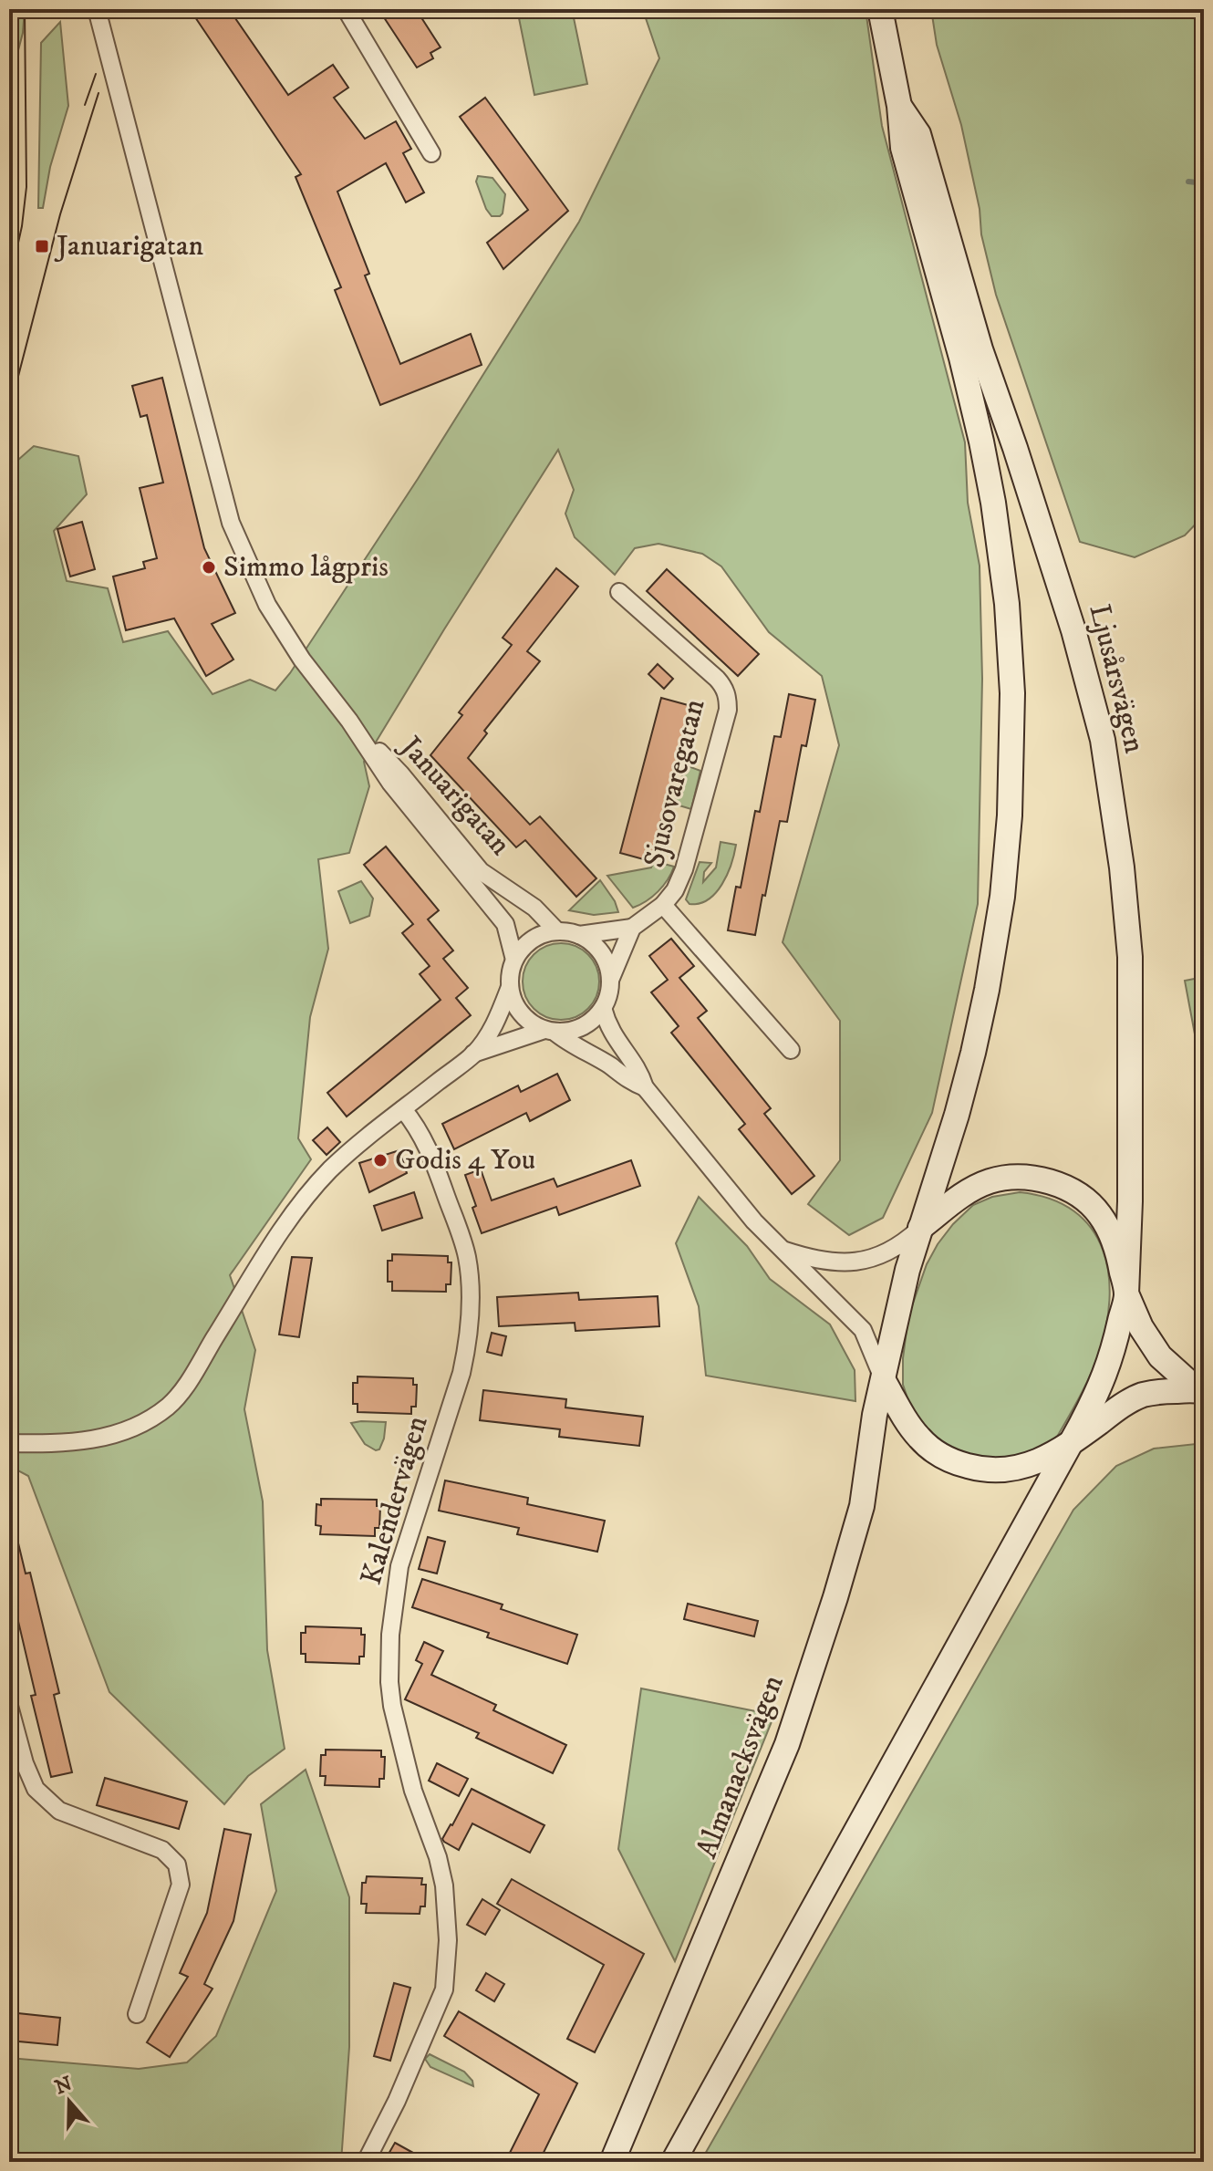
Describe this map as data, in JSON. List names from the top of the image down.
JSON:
{
  "streets": {
    "main road": ["Ljusårsvägen", "Almanacksvägen"],
    "street": ["Sjusovaregatan", "Januarigatan", "Kalendervägen"]
  },
  "crossings": [
    ["Ljusårsvägen", "Almanacksvägen"],
    ["Sjusovaregatan", "Januarigatan"]
  ],
  "places": {
    "transit": ["Januarigatan"],
    "other": ["Simmo lågpris", "Godis 4 You"]
  },
  "north": "top"
}
